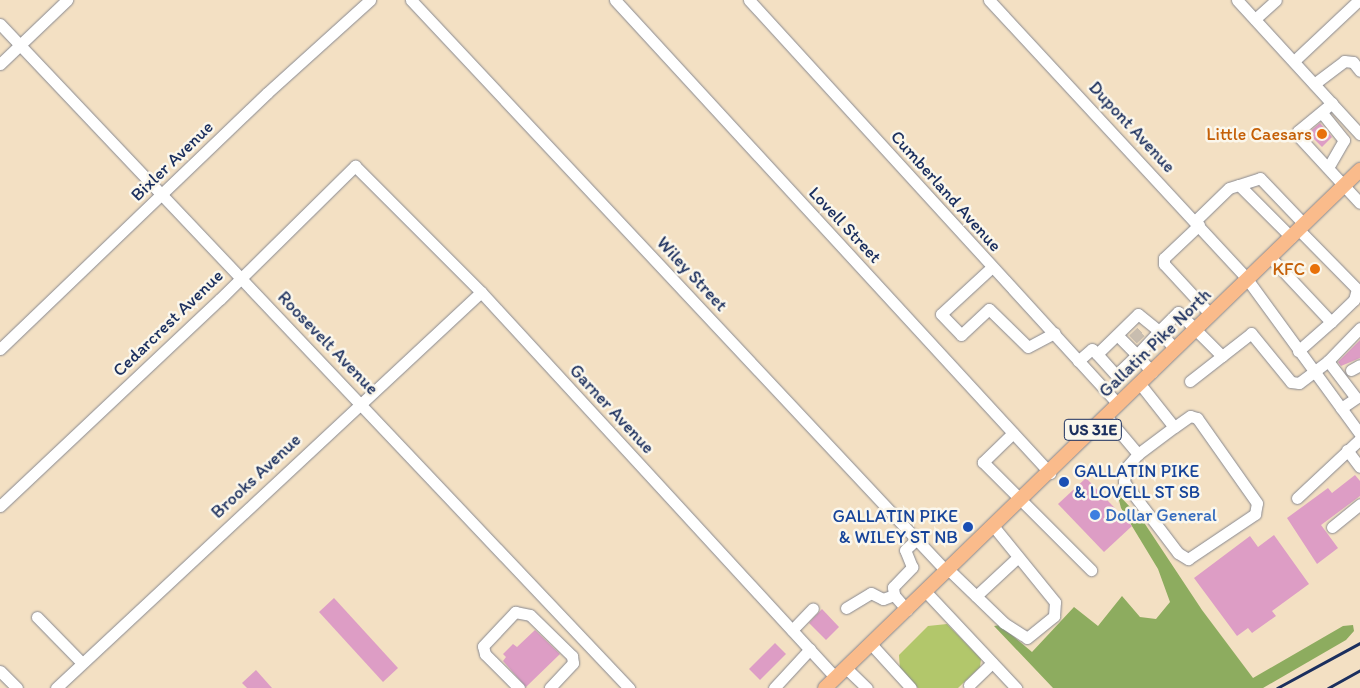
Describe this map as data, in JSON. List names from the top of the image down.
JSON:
{
  "streets": {
    "main road": ["Gallatin Pike North", "US 31E"],
    "street": [
      "Dupont Avenue",
      "Bixler Avenue",
      "Cumberland Avenue",
      "Lovell Street",
      "Wiley Street",
      "Cedarcrest Avenue",
      "Roosevelt Avenue",
      "Garner Avenue",
      "Brooks Avenue"
    ]
  },
  "crossings": [
    ["Dupont Avenue", "Gallatin Pike North"],
    ["Bixler Avenue", "Roosevelt Avenue"],
    ["Cumberland Avenue", "Gallatin Pike North"],
    ["Lovell Street", "Gallatin Pike North"],
    ["Wiley Street", "Gallatin Pike North"],
    ["Cedarcrest Avenue", "Roosevelt Avenue"],
    ["Cedarcrest Avenue", "Garner Avenue"],
    ["Roosevelt Avenue", "Brooks Avenue"],
    ["Gallatin Pike North", "Garner Avenue"],
    ["Garner Avenue", "Brooks Avenue"]
  ],
  "places": [
    "Little Caesars",
    "KFC",
    "GALLATIN PIKE & LOVELL ST SB",
    "Dollar General",
    "GALLATIN PIKE & WILEY ST NB"
  ]
}
